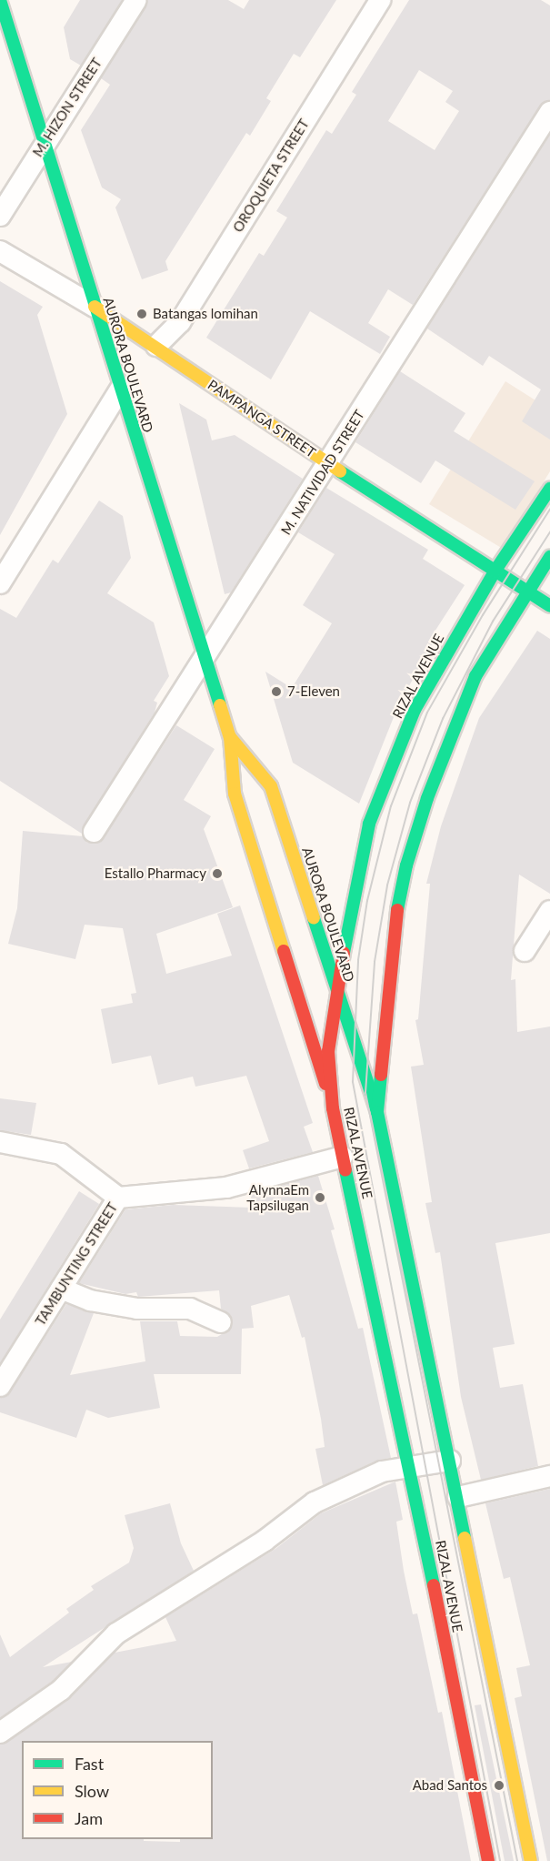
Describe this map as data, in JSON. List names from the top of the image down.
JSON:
{
  "streets": {
    "main road": ["AURORA BOULEVARD", "PAMPANGA STREET", "RIZAL AVENUE"],
    "street": [
      "M. HIZON STREET",
      "OROQUIETA STREET",
      "M. NATIVIDAD STREET",
      "TAMBUNTING STREET"
    ]
  },
  "crossings": [
    ["M. HIZON STREET", "AURORA BOULEVARD"],
    ["OROQUIETA STREET", "PAMPANGA STREET"],
    ["AURORA BOULEVARD", "PAMPANGA STREET"],
    ["AURORA BOULEVARD", "M. NATIVIDAD STREET"],
    ["AURORA BOULEVARD", "RIZAL AVENUE"],
    ["PAMPANGA STREET", "M. NATIVIDAD STREET"],
    ["PAMPANGA STREET", "RIZAL AVENUE"],
    ["RIZAL AVENUE", "TAMBUNTING STREET"]
  ],
  "places": [
    "Batangas lomihan",
    "7-Eleven",
    "Estallo Pharmacy",
    "AlynnaEm Tapsilugan",
    "Abad Santos"
  ],
  "legend": ["Fast", "Slow", "Jam"]
}
